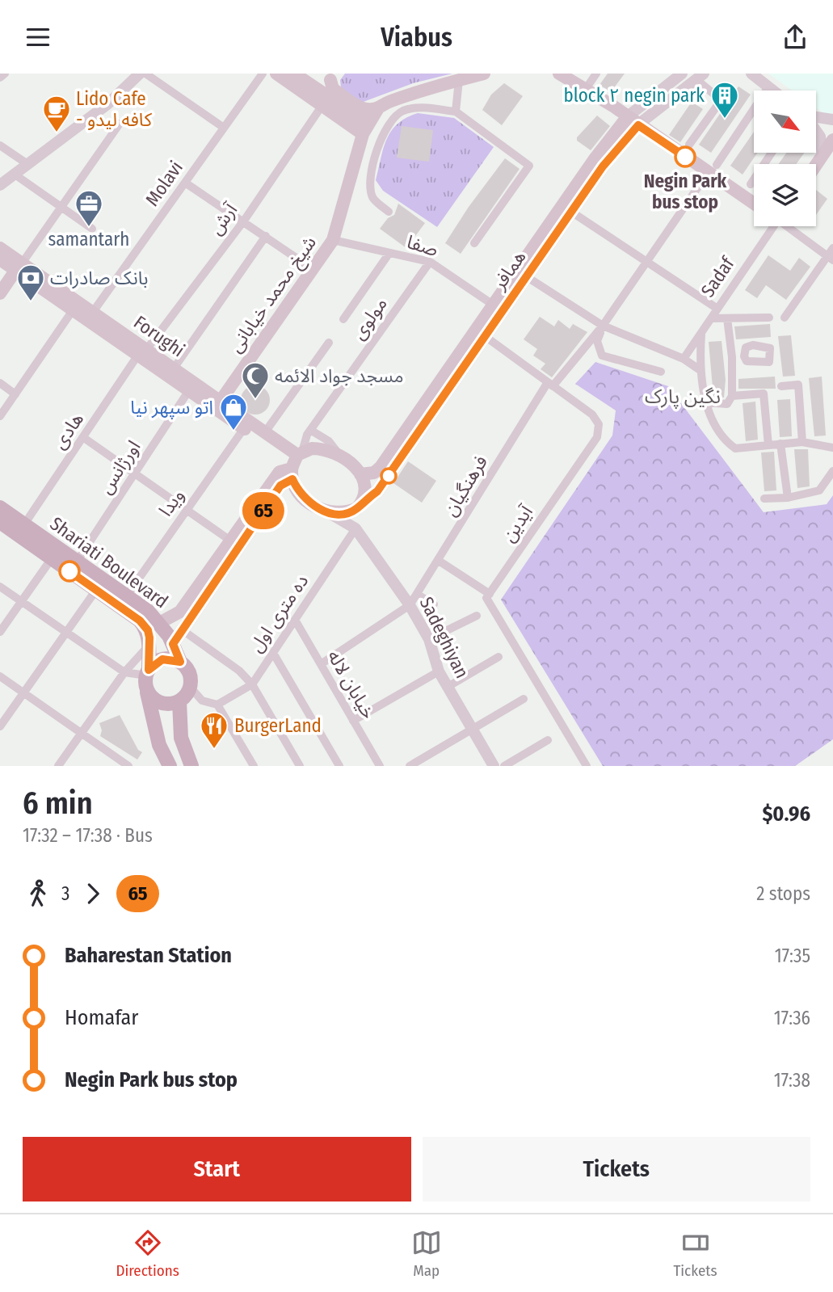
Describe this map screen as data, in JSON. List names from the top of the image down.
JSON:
{
  "streets": {
    "main road": [
      "همافر",
      "شیخ محمد خیابانی",
      "Forughi",
      "Shariati Boulevard"
    ],
    "street": [
      "Molavi",
      "آرش",
      "صفا",
      "Sadaf",
      "مولوی",
      "هادی",
      "اورژانس",
      "فرهنگیان",
      "ویدا",
      "آیدین",
      "ده متری اول",
      "Sadeghiyan",
      "خیابان لاله"
    ]
  },
  "crossings": [
    ["Molavi", "Forughi"],
    ["آرش", "Forughi"],
    ["آرش", "هادی"],
    ["صفا", "همافر"],
    ["صفا", "شیخ محمد خیابانی"],
    ["صفا", "مولوی"],
    ["همافر", "مولوی"],
    ["همافر", "Forughi"],
    ["همافر", "آیدین"],
    ["شیخ محمد خیابانی", "Forughi"],
    ["مولوی", "Forughi"],
    ["Forughi", "هادی"],
    ["Forughi", "اورژانس"],
    ["Forughi", "ویدا"],
    ["هادی", "Shariati Boulevard"],
    ["اورژانس", "Shariati Boulevard"],
    ["فرهنگیان", "آیدین"],
    ["فرهنگیان", "Sadeghiyan"],
    ["ویدا", "Shariati Boulevard"],
    ["ده متری اول", "Sadeghiyan"],
    ["ده متری اول", "خیابان لاله"]
  ],
  "districts": ["نگین پارک"],
  "places": {
    "building": ["block ۲ negin park"],
    "cafe": ["Lido Cafe - کافه لیدو"],
    "other": ["Negin Park bus stop"],
    "office": ["samantarh"],
    "bank": ["بانک صادرات"],
    "mosque": ["مسجد جواد الائمه"],
    "shop": ["اتو سپهر نیا"],
    "restaurant": ["BurgerLand"]
  },
  "lines": ["bus line 65"],
  "north": "bottom right",
  "page": {
    "header": "Viabus",
    "on_map": "65",
    "heading": ["6 min", "17:32 – 17:38 · Bus", "$0.96"],
    "legs": ["3", "65", "2 stops"],
    "list": [
      {
        "name": "Baharestan Station",
        "value": "17:35"
      },
      {
        "name": "Homafar",
        "value": "17:36"
      },
      {
        "name": "Negin Park bus stop",
        "value": "17:38"
      }
    ],
    "buttons": ["Start", "Tickets"],
    "tabs": ["Directions", "Map", "Tickets"]
  }
}
